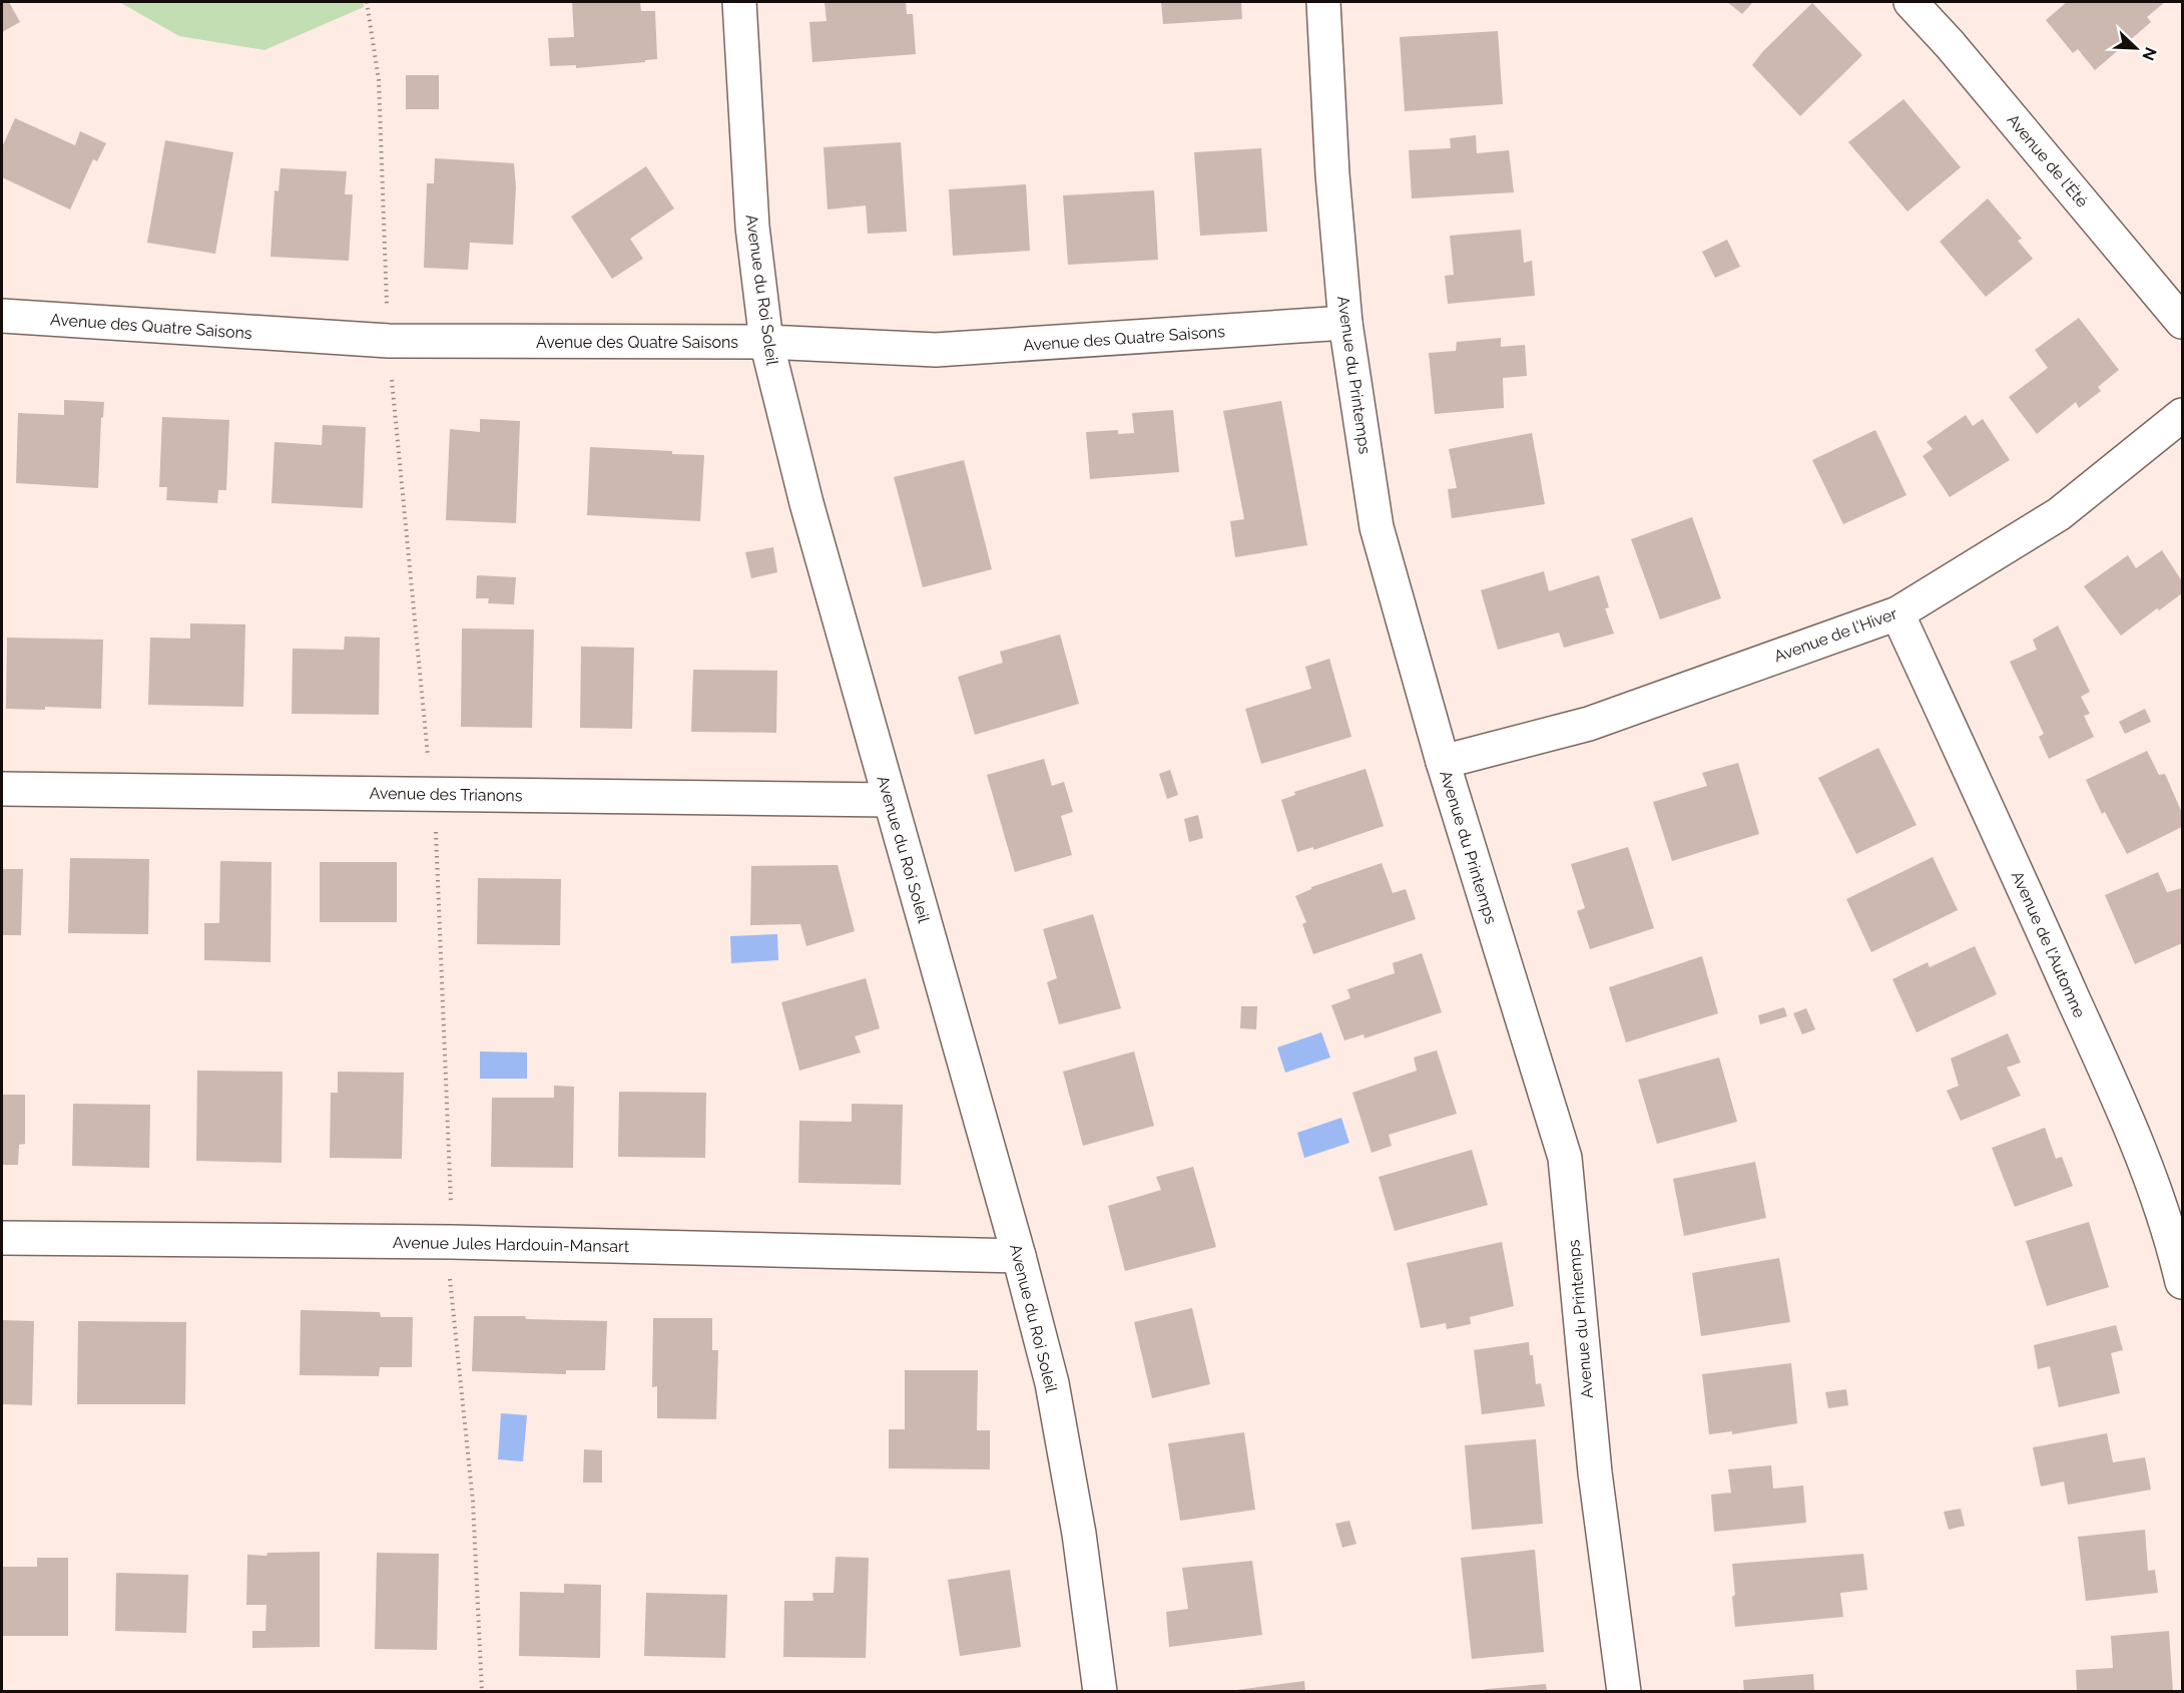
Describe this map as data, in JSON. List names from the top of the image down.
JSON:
{
  "streets": {
    "street": [
      "Avenue de l'Été",
      "Avenue du Roi Soleil",
      "Avenue des Quatre Saisons",
      "Avenue du Printemps",
      "Avenue de l'Hiver",
      "Avenue des Trianons",
      "Avenue de l'Automne",
      "Avenue Jules Hardouin-Mansart"
    ]
  },
  "crossings": [
    ["Avenue du Roi Soleil", "Avenue des Quatre Saisons"],
    ["Avenue du Roi Soleil", "Avenue des Trianons"],
    ["Avenue du Roi Soleil", "Avenue Jules Hardouin-Mansart"],
    ["Avenue des Quatre Saisons", "Avenue du Printemps"],
    ["Avenue du Printemps", "Avenue de l'Hiver"],
    ["Avenue de l'Hiver", "Avenue de l'Automne"]
  ],
  "north": "bottom right"
}
